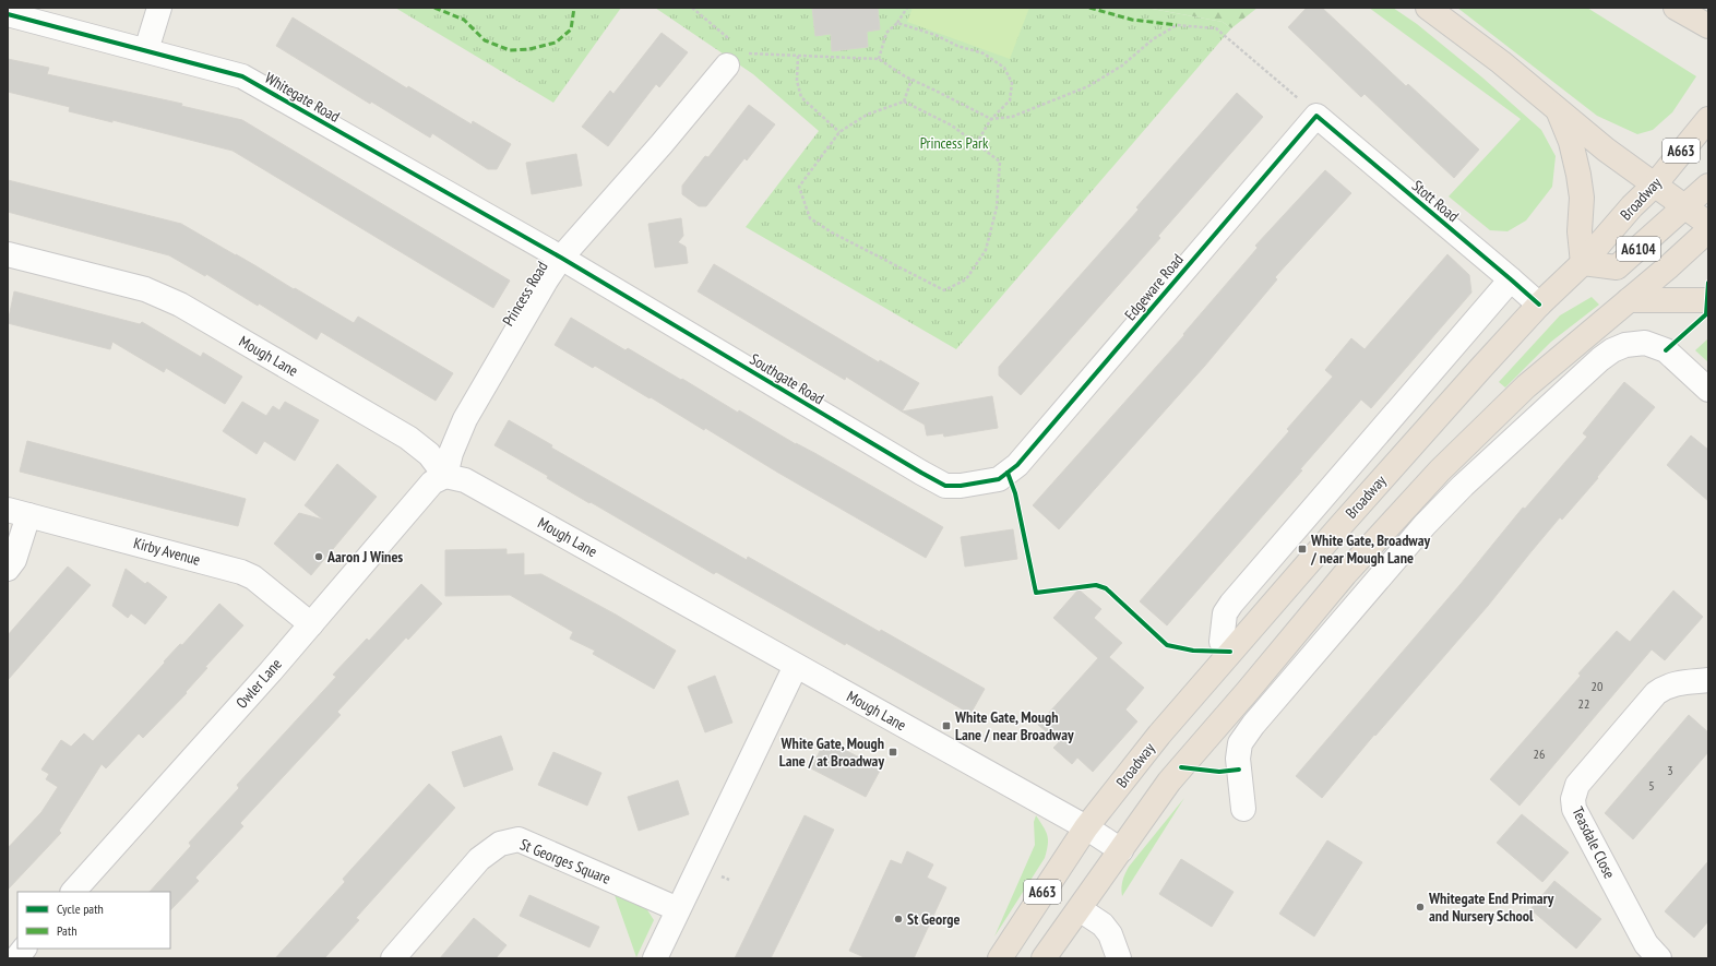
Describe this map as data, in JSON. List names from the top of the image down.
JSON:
{
  "streets": {
    "highway": ["A663", "Broadway", "A6104"],
    "street": [
      "Whitegate Road",
      "Stott Road",
      "Edgeware Road",
      "Princess Road",
      "Mough Lane",
      "Southgate Road",
      "Kirby Avenue",
      "Owler Lane",
      "Teasdale Close",
      "St Georges Square"
    ]
  },
  "crossings": [
    ["Whitegate Road", "Princess Road"],
    ["Whitegate Road", "Southgate Road"],
    ["A663", "Mough Lane"],
    ["Broadway", "Stott Road"],
    ["Broadway", "A6104"],
    ["Broadway", "Mough Lane"],
    ["Stott Road", "Edgeware Road"],
    ["Edgeware Road", "Southgate Road"],
    ["Princess Road", "Mough Lane"],
    ["Princess Road", "Southgate Road"],
    ["Princess Road", "Owler Lane"],
    ["Mough Lane", "Owler Lane"],
    ["Kirby Avenue", "Owler Lane"]
  ],
  "parks": ["Princess Park"],
  "places": {
    "transit": ["White Gate, Broadway / near Mough Lane", "White Gate, Mough Lane / near Broadway", "White Gate, Mough Lane / at Broadway"],
    "other": ["Aaron J Wines", "Whitegate End Primary and Nursery School", "St George"]
  },
  "house_numbers": [
    "20",
    "22",
    "26",
    "3",
    "5"
  ],
  "legend": ["Cycle path", "Path"]
}
